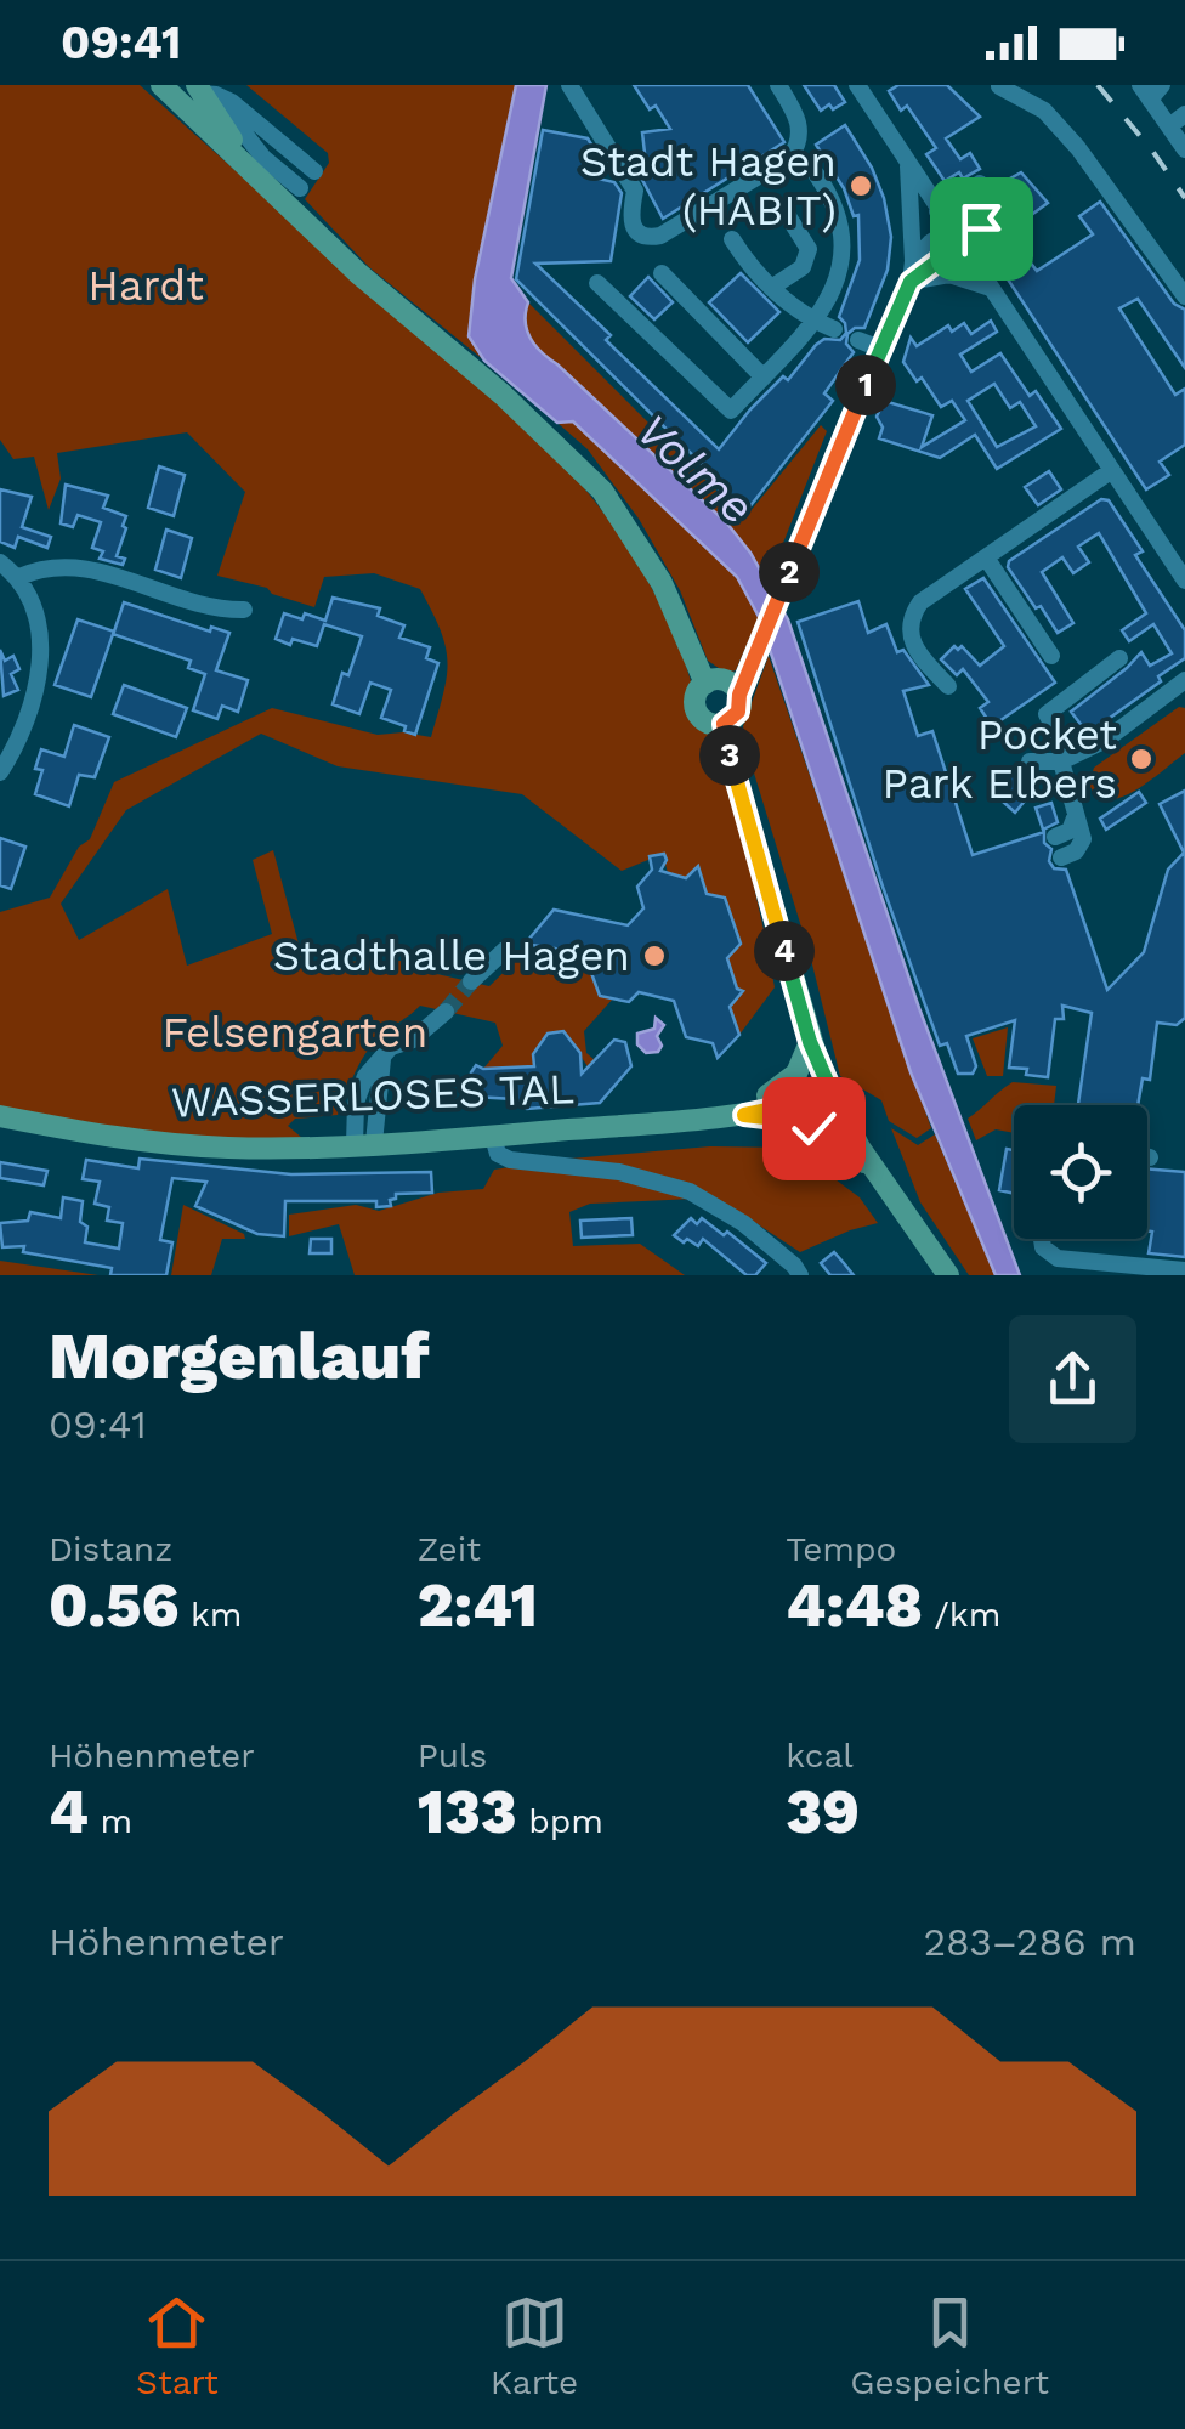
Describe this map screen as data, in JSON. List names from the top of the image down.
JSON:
{
  "streets": {
    "main road": ["WASSERLOSES TAL"]
  },
  "water": ["Volme"],
  "parks": ["Hardt", "Felsengarten"],
  "places": ["Stadt Hagen (HABIT)", "Pocket Park Elbers", "Stadthalle Hagen"],
  "page": {
    "status": "09:41",
    "pins": [
      "1",
      "2",
      "3",
      "4"
    ],
    "heading": ["Morgenlauf", "09:41"],
    "stats": [
      ["Distanz", "0.56 km"],
      ["Zeit", "2:41"],
      ["Tempo", "4:48 /km"],
      ["Höhenmeter", "4 m"],
      ["Puls", "133 bpm"],
      ["kcal", "39"]
    ],
    "chart": ["Höhenmeter", "283–286 m"],
    "tabs": ["Start", "Karte", "Gespeichert"]
  }
}
